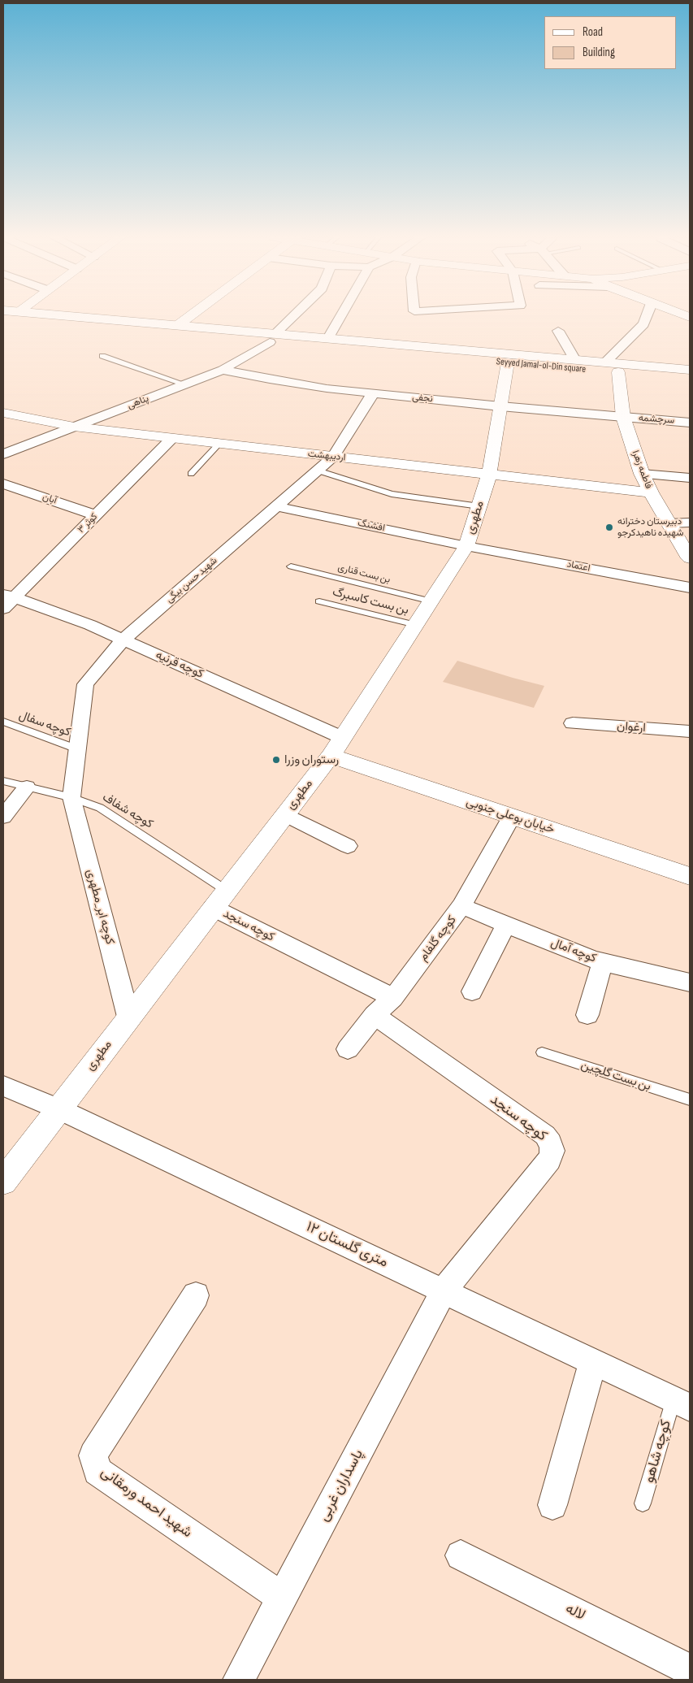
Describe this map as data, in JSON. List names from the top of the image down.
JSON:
{
  "streets": {
    "street": [
      "Seyyed Jamal-ol-Din square",
      "نجفی",
      "پناهی",
      "سرچشمه",
      "اردیبهشت",
      "فاطمه زهرا",
      "آبان",
      "مطهری",
      "کوثر ۳",
      "افشنگ",
      "اعتماد",
      "شهید حسن بیگی",
      "کوچه قرنیه",
      "ارغوان",
      "خیابان بوعلی جنوبی",
      "کوچه ابر_مطهری",
      "کوچه سنجد",
      "کوچه گلفام",
      "کوچه آمال",
      "۱۲ متری گلستان",
      "پاسداران غربی",
      "شهید احمد ورمقانی",
      "لالە"
    ],
    "lane": [
      "بن بست قناری",
      "بن بست کاسبرگ",
      "کوچه سفال",
      "کوچه شفاف",
      "بن بست گلچین",
      "کوچه شاهو"
    ]
  },
  "crossings": [
    ["Seyyed Jamal-ol-Din square", "پناهی"],
    ["Seyyed Jamal-ol-Din square", "فاطمه زهرا"],
    ["Seyyed Jamal-ol-Din square", "مطهری"],
    ["نجفی", "پناهی"],
    ["نجفی", "سرچشمه"],
    ["نجفی", "فاطمه زهرا"],
    ["نجفی", "مطهری"],
    ["نجفی", "شهید حسن بیگی"],
    ["پناهی", "اردیبهشت"],
    ["سرچشمه", "فاطمه زهرا"],
    ["اردیبهشت", "فاطمه زهرا"],
    ["اردیبهشت", "مطهری"],
    ["اردیبهشت", "کوثر ۳"],
    ["اردیبهشت", "شهید حسن بیگی"],
    ["آبان", "کوثر ۳"],
    ["مطهری", "افشنگ"],
    ["مطهری", "اعتماد"],
    ["مطهری", "بن بست قناری"],
    ["مطهری", "بن بست کاسبرگ"],
    ["مطهری", "کوچه قرنیه"],
    ["مطهری", "کوچه شفاف"],
    ["مطهری", "خیابان بوعلی جنوبی"],
    ["مطهری", "کوچه ابر_مطهری"],
    ["مطهری", "کوچه سنجد"],
    ["مطهری", "۱۲ متری گلستان"],
    ["کوثر ۳", "کوچه قرنیه"],
    ["افشنگ", "اعتماد"],
    ["افشنگ", "شهید حسن بیگی"],
    ["شهید حسن بیگی", "کوچه قرنیه"],
    ["شهید حسن بیگی", "کوچه سفال"],
    ["شهید حسن بیگی", "کوچه شفاف"],
    ["شهید حسن بیگی", "کوچه ابر_مطهری"],
    ["کوچه شفاف", "کوچه ابر_مطهری"],
    ["خیابان بوعلی جنوبی", "کوچه گلفام"],
    ["کوچه سنجد", "کوچه گلفام"],
    ["کوچه سنجد", "۱۲ متری گلستان"],
    ["کوچه سنجد", "پاسداران غربی"],
    ["کوچه گلفام", "کوچه آمال"],
    ["۱۲ متری گلستان", "کوچه شاهو"],
    ["۱۲ متری گلستان", "پاسداران غربی"],
    ["پاسداران غربی", "شهید احمد ورمقانی"]
  ],
  "places": ["دبیرستان دخترانه شهیده ناهیدکرجو", "رستوران وزرا"],
  "legend": ["Road", "Building"]
}
